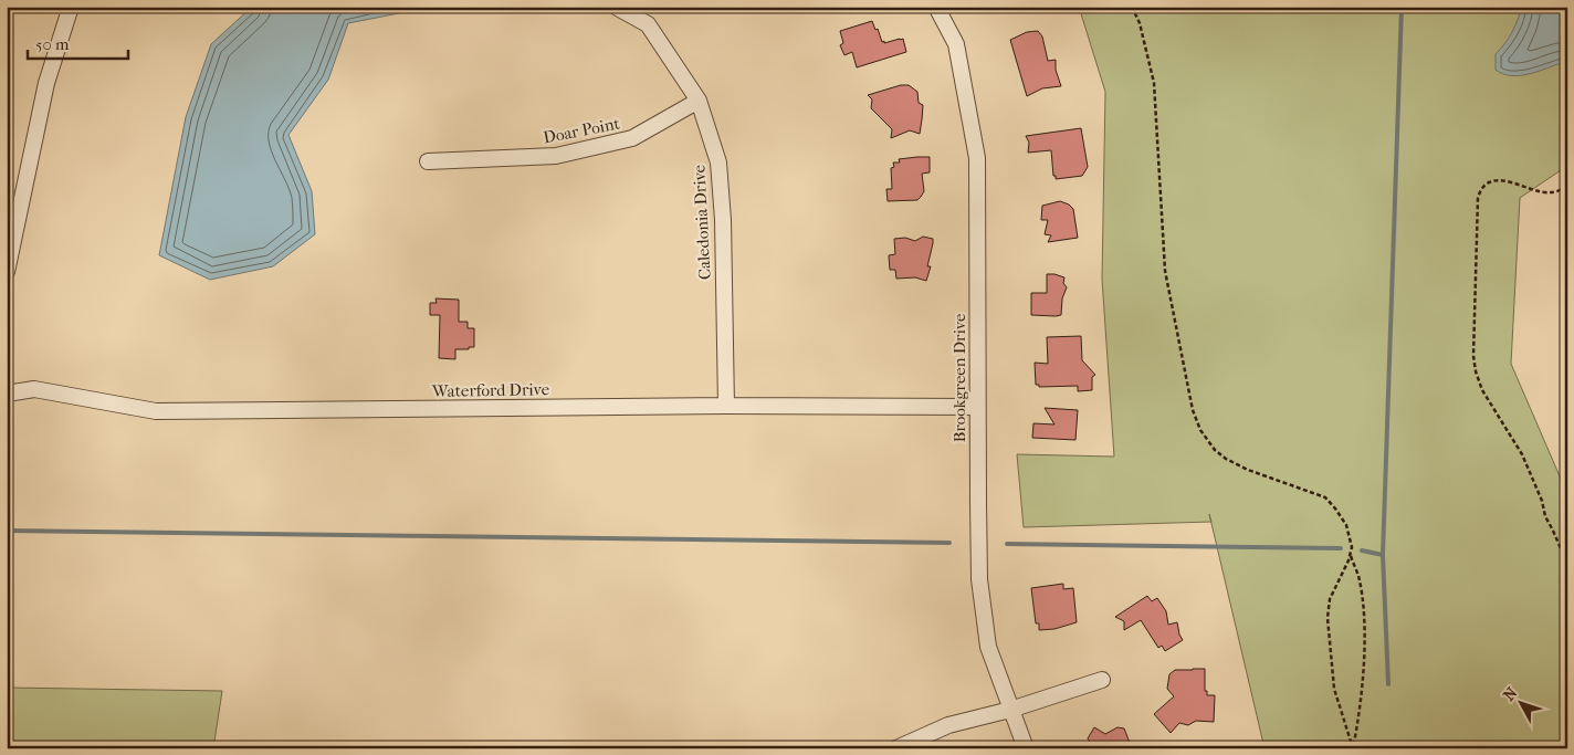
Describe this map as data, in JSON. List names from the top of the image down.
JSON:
{
  "streets": {
    "street": [
      "Doar Point",
      "Caledonia Drive",
      "Brookgreen Drive",
      "Waterford Drive"
    ]
  },
  "crossings": [
    ["Doar Point", "Caledonia Drive"],
    ["Caledonia Drive", "Waterford Drive"],
    ["Brookgreen Drive", "Waterford Drive"]
  ],
  "scale_bar": "50 m",
  "north": "top left"
}
